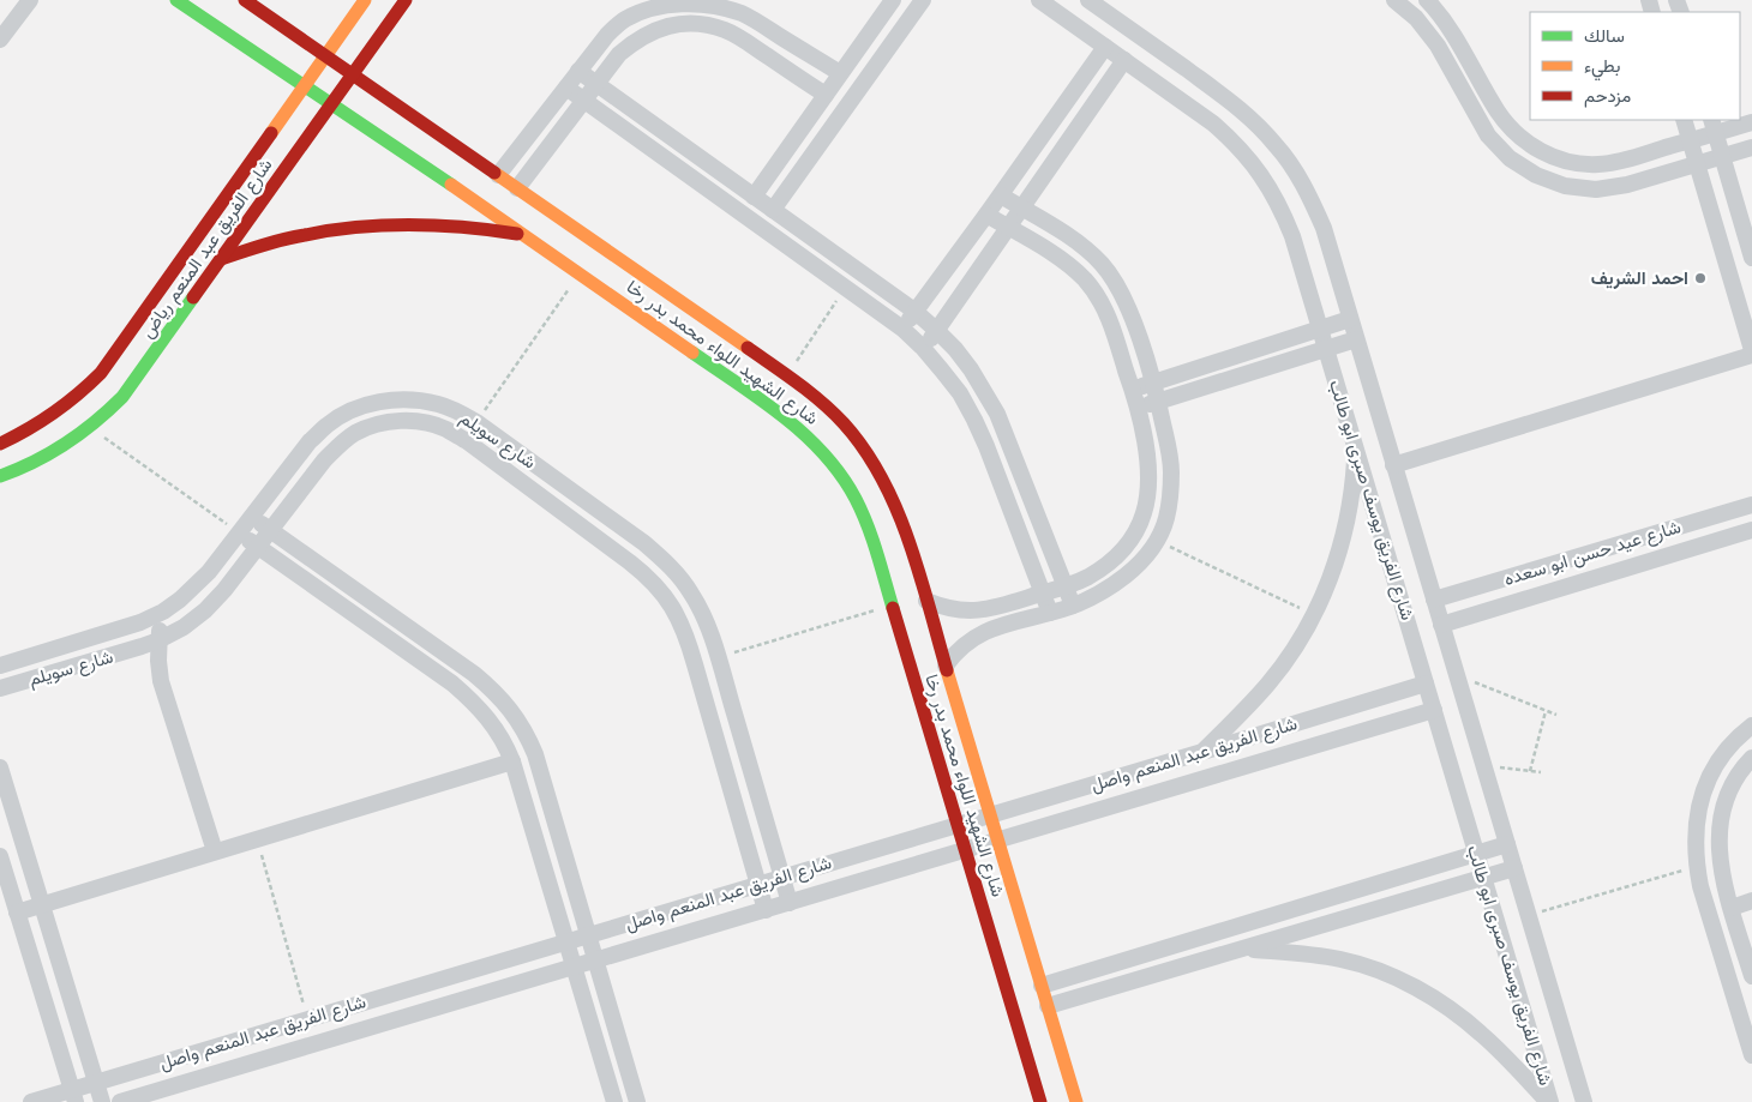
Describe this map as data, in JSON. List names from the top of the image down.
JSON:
{
  "streets": {
    "street": [
      "شارع الفريق عبد المنعم رياض",
      "شارع الشهيد اللواء محمد بدر رخا",
      "شارع سويلم",
      "شارع الفريق يوسف صبرى ابو طالب",
      "شارع عيد حسن ابو سعده",
      "شارع الفريق عبد المنعم واصل"
    ]
  },
  "crossings": [
    ["شارع الفريق عبد المنعم رياض", "شارع الشهيد اللواء محمد بدر رخا"],
    ["شارع الشهيد اللواء محمد بدر رخا", "شارع الفريق عبد المنعم واصل"],
    ["شارع سويلم", "شارع الفريق عبد المنعم واصل"],
    ["شارع الفريق يوسف صبرى ابو طالب", "شارع عيد حسن ابو سعده"],
    ["شارع الفريق يوسف صبرى ابو طالب", "شارع الفريق عبد المنعم واصل"]
  ],
  "places": ["احمد الشريف"],
  "legend": ["سالك", "بطيء", "مزدحم"]
}
